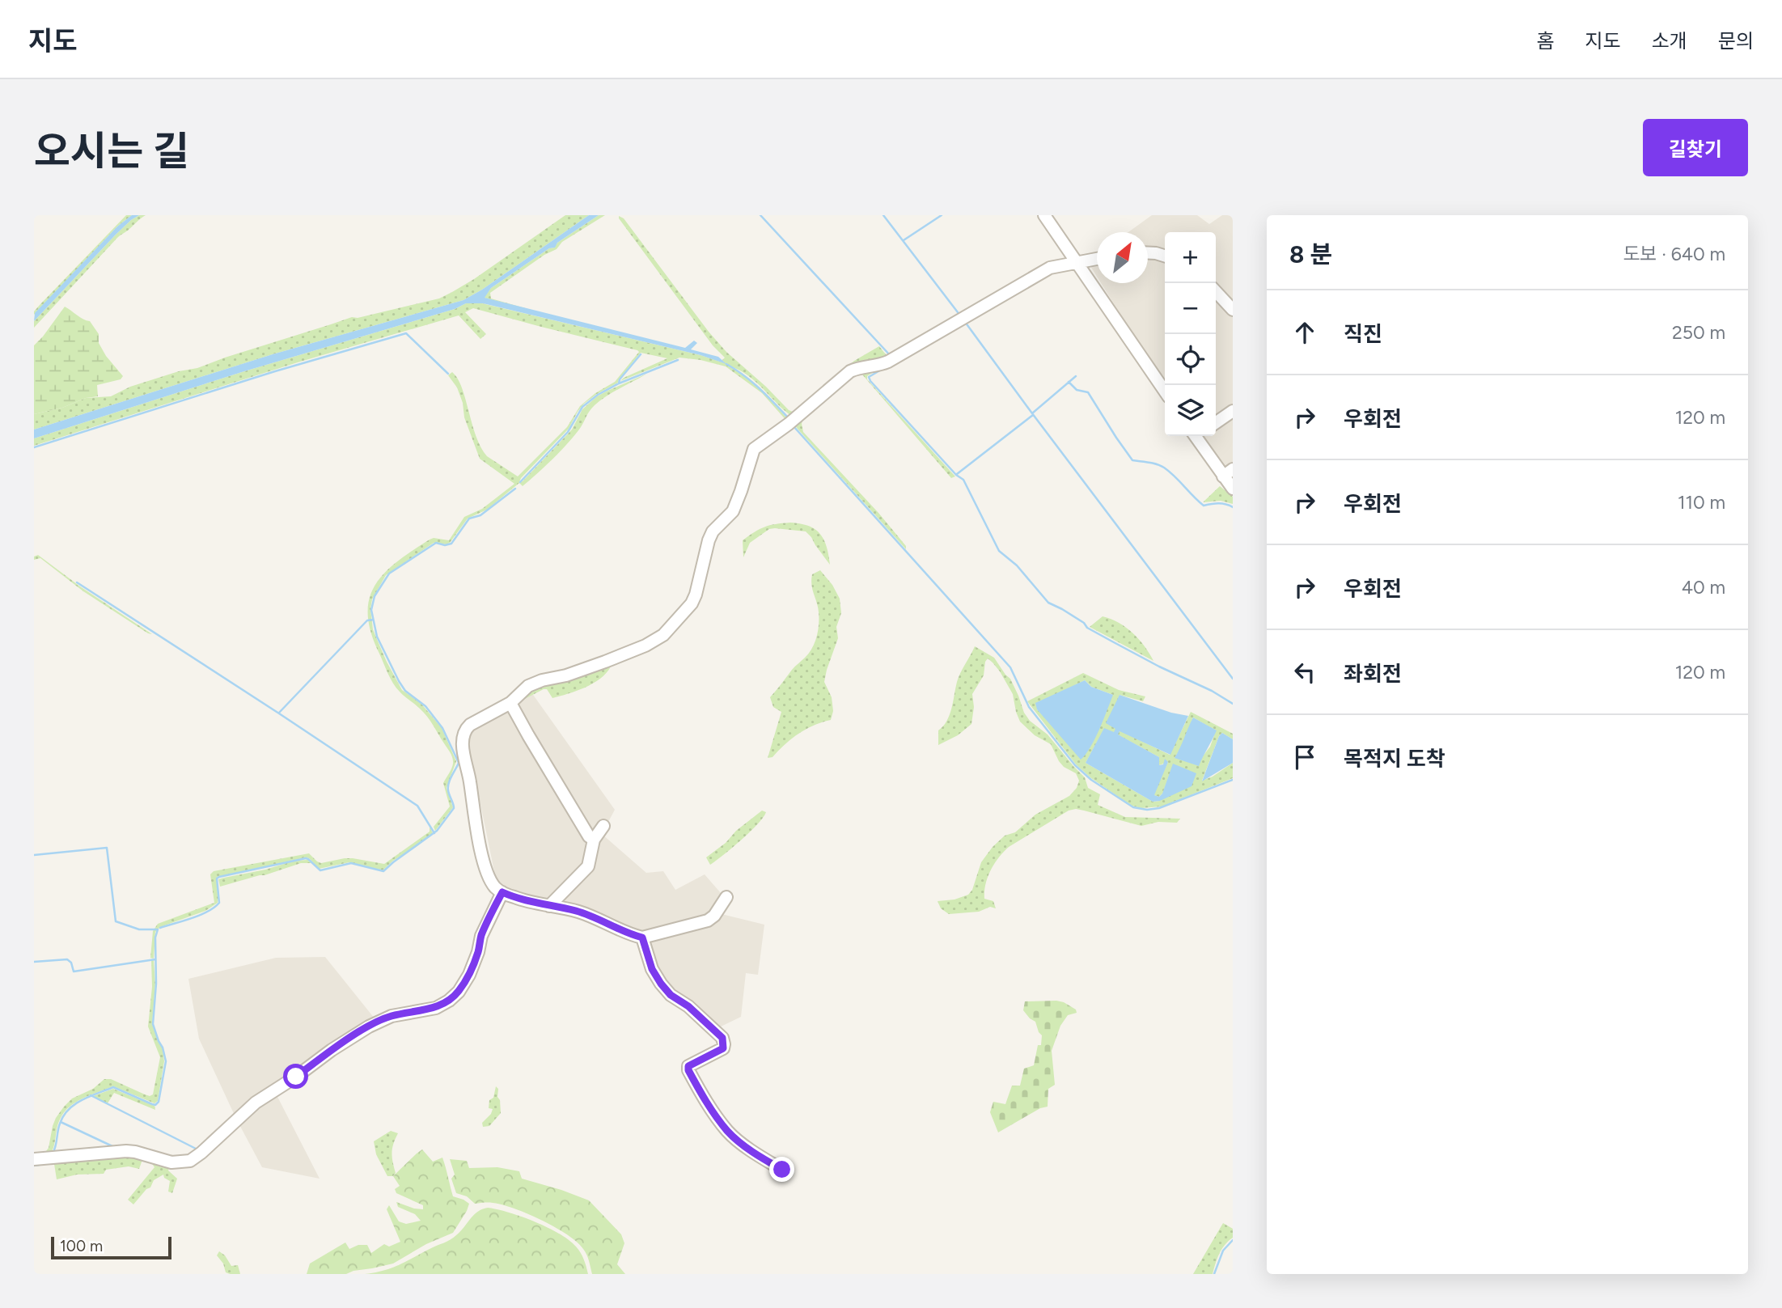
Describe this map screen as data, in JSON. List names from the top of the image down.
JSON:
{
  "scale_bar": "100 m",
  "north": "top right",
  "page": {
    "header": "지도",
    "nav": [
      "홈",
      "지도",
      "소개",
      "문의"
    ],
    "title": "오시는 길",
    "buttons": "길찾기",
    "heading": ["8 분", "도보 · 640 m"],
    "map_buttons": ["+", "−"],
    "list": [
      ["직진", "250 m"],
      ["우회전", "120 m"],
      ["우회전", "110 m"],
      ["우회전", "40 m"],
      ["좌회전", "120 m"],
      "목적지 도착"
    ],
    "scale": "100 m"
  }
}
